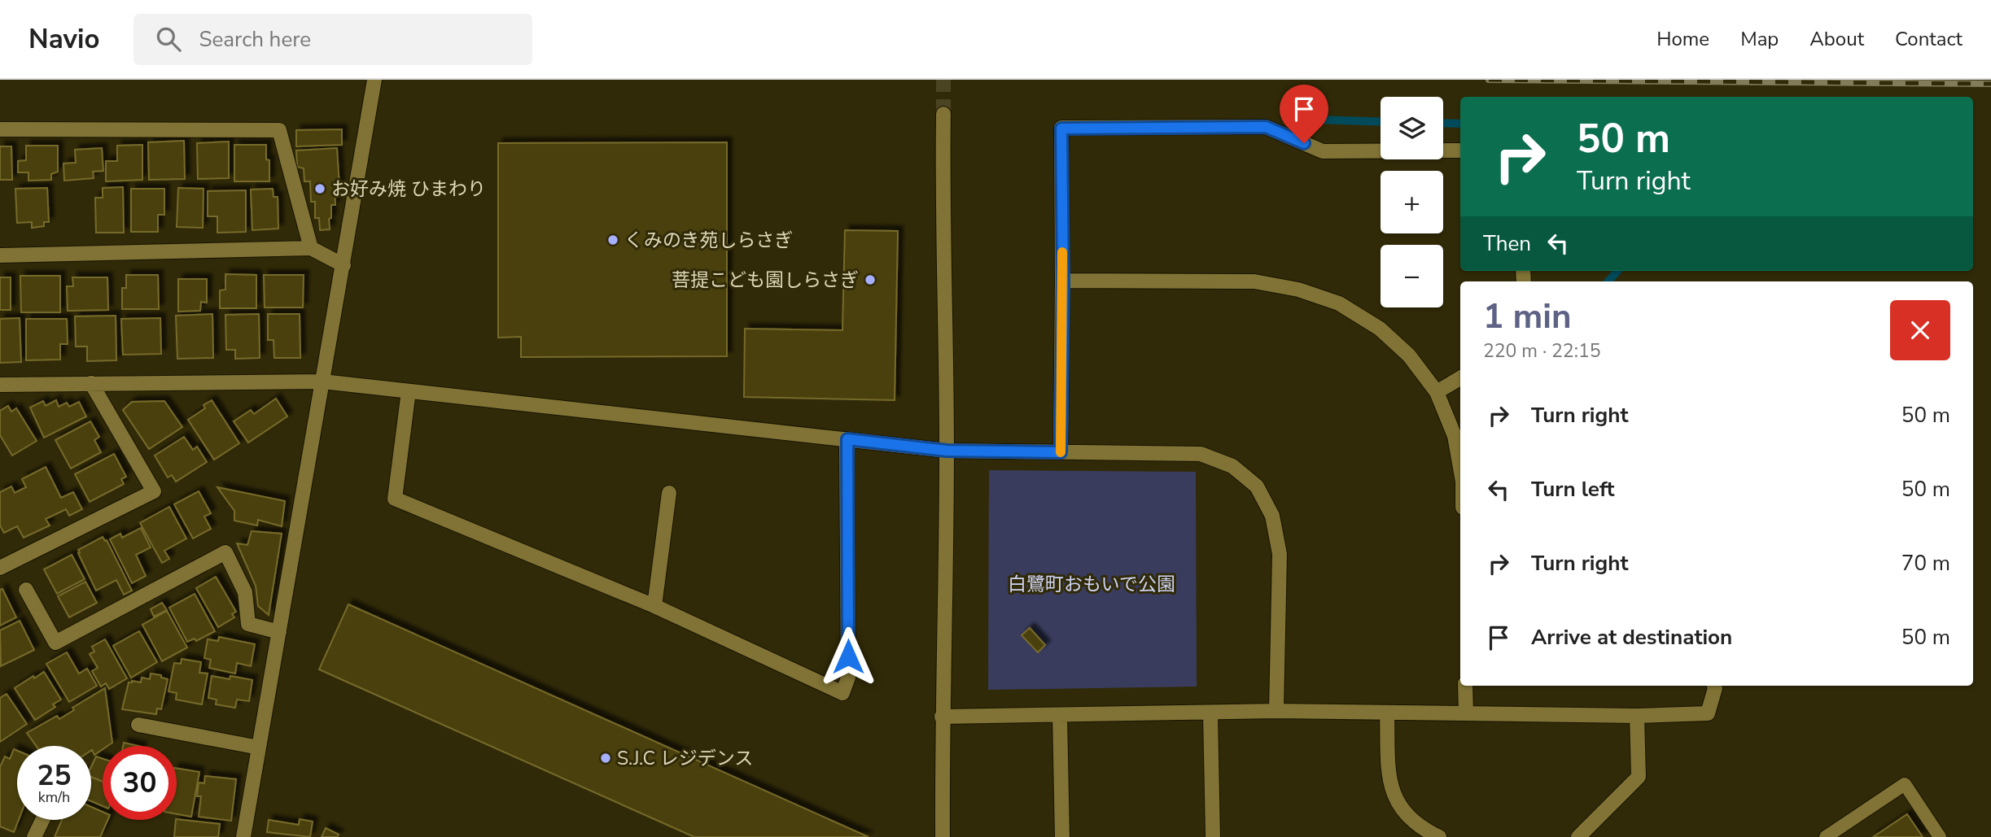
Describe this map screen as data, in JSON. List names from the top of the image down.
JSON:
{
  "parks": ["白鷺町おもいで公園"],
  "places": [
    "お好み焼 ひまわり",
    "くみのき苑しらさぎ",
    "菩提こども園しらさぎ",
    "S.J.C レジデンス"
  ],
  "page": {
    "header": "Navio",
    "search": "Search here",
    "nav": [
      "Home",
      "Map",
      "About",
      "Contact"
    ],
    "map_buttons": ["+", "−"],
    "turn": ["50 m", "Turn right"],
    "then": "Then",
    "heading": ["1 min", "220 m · 22:15"],
    "list": [
      {
        "name": "Turn right",
        "value": "50 m"
      },
      {
        "name": "Turn left",
        "value": "50 m"
      },
      {
        "name": "Turn right",
        "value": "70 m"
      },
      {
        "name": "Arrive at destination",
        "value": "50 m"
      }
    ],
    "speed": "25 km/h",
    "limit": "30"
  }
}
